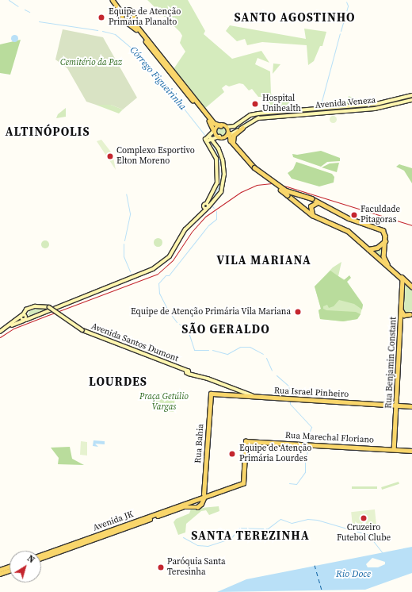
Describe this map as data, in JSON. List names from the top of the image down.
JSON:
{
  "streets": {
    "main road": [
      "Avenida Veneza",
      "Avenida Santos Dumont",
      "Rua Benjamin Constant",
      "Rua Israel Pinheiro",
      "Rua Marechal Floriano",
      "Rua Bahia",
      "Avenida JK"
    ]
  },
  "crossings": [
    ["Avenida Santos Dumont", "Rua Israel Pinheiro"],
    ["Rua Benjamin Constant", "Rua Israel Pinheiro"],
    ["Rua Benjamin Constant", "Rua Marechal Floriano"],
    ["Rua Israel Pinheiro", "Rua Bahia"],
    ["Rua Marechal Floriano", "Avenida JK"],
    ["Rua Bahia", "Avenida JK"]
  ],
  "districts": [
    "SANTO AGOSTINHO",
    "ALTINÓPOLIS",
    "VILA MARIANA",
    "SÃO GERALDO",
    "LOURDES",
    "SANTA TEREZINHA"
  ],
  "water": ["Córrego Figueirinha", "Rio Doce"],
  "parks": ["Cemitério da Paz", "Praça Getúlio Vargas"],
  "places": [
    "Equipe de Atenção Primária Planalto",
    "Hospital Unihealth",
    "Complexo Esportivo Elton Moreno",
    "Faculdade Pitagoras",
    "Equipe de Atenção Primária Vila Mariana",
    "Equipe de Atenção Primária Lourdes",
    "Cruzeiro Futebol Clube",
    "Paróquia Santa Teresinha"
  ],
  "north": "top right"
}
